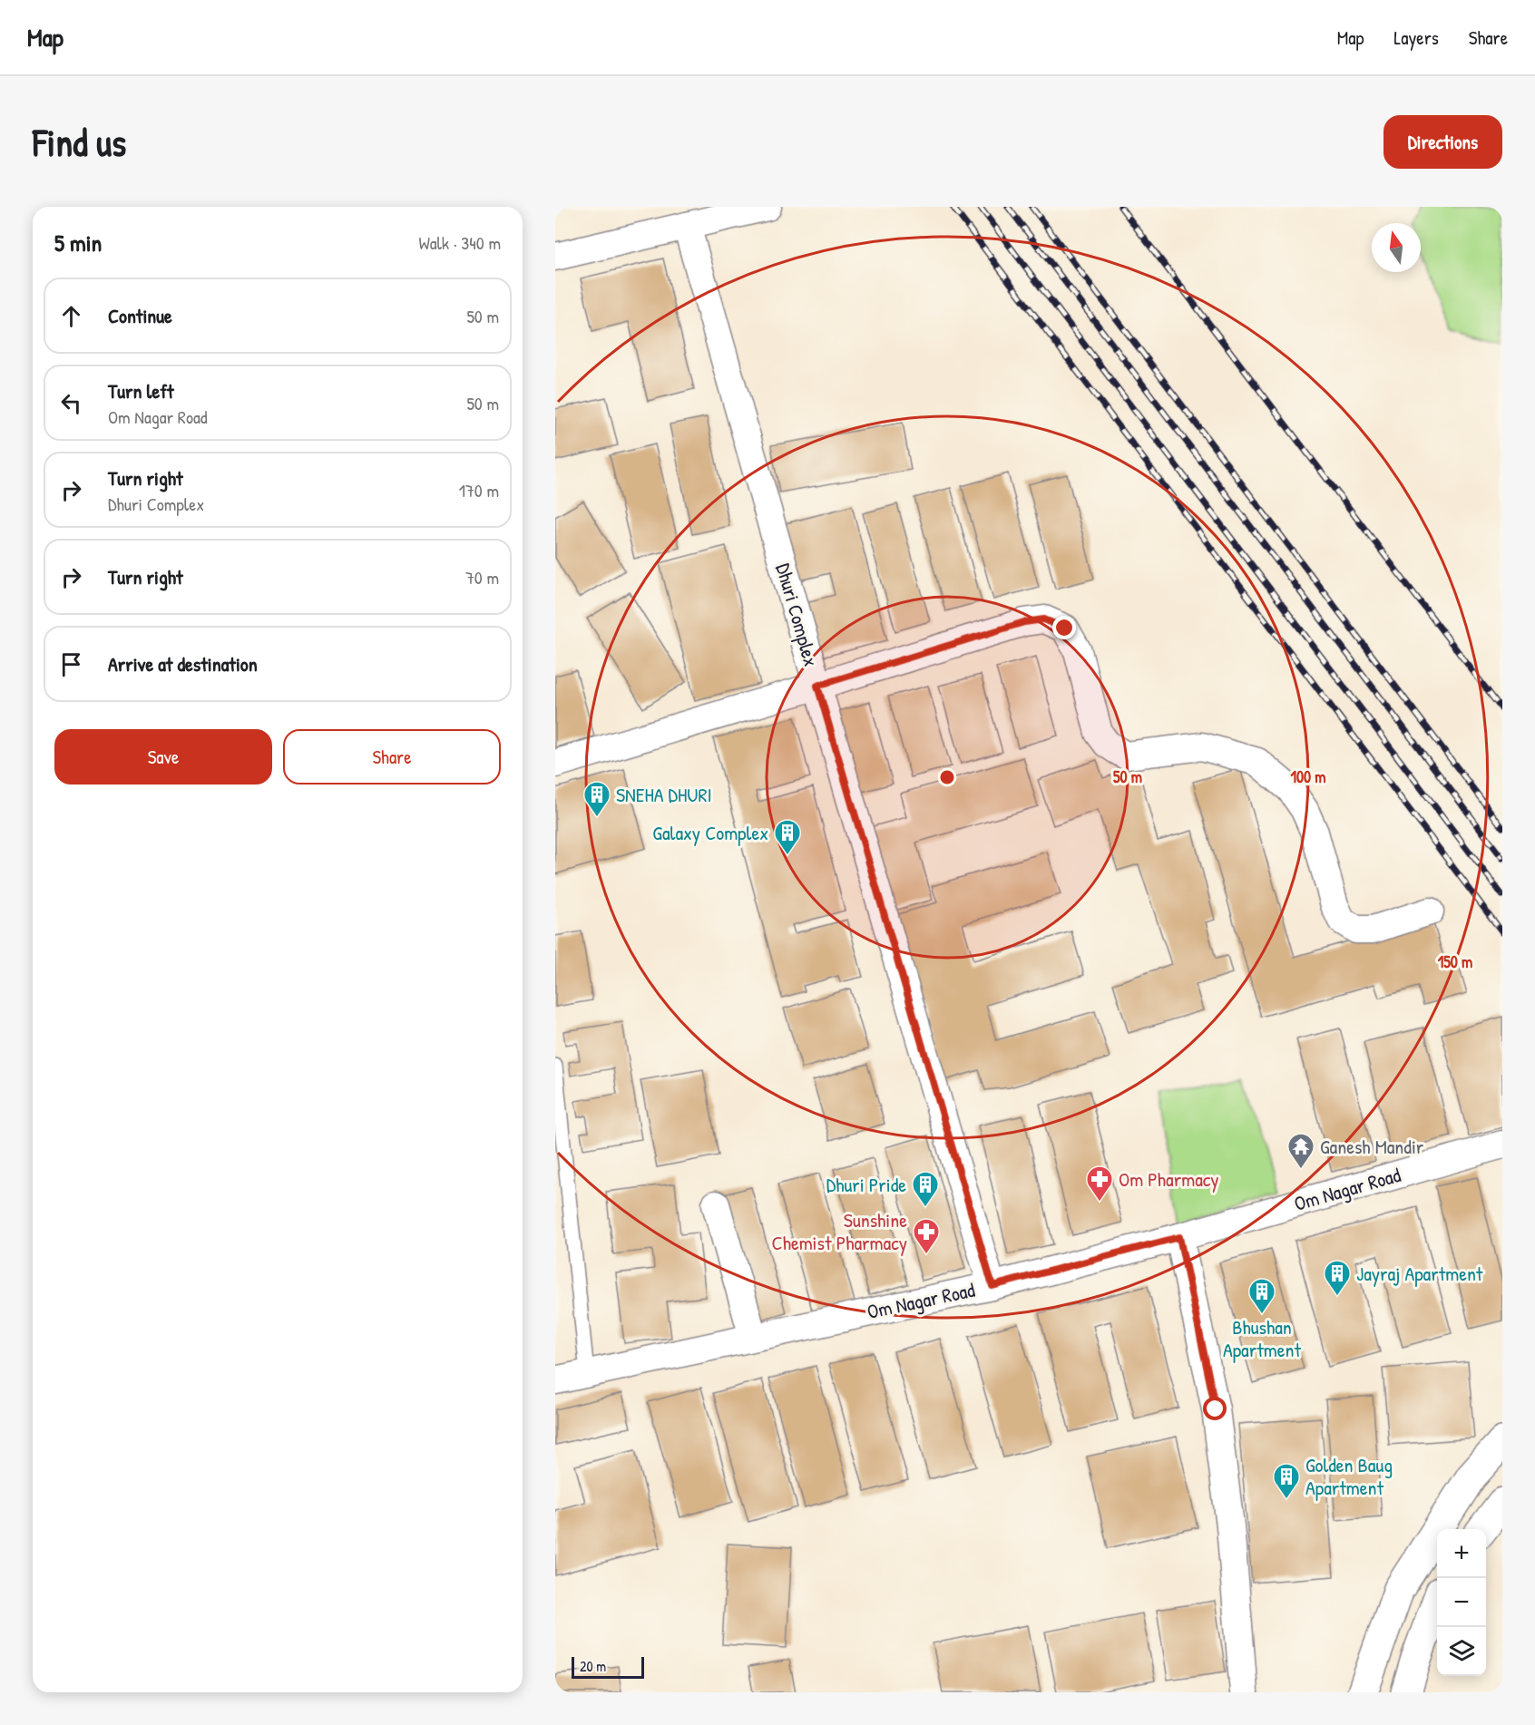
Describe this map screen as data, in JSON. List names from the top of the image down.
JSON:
{
  "streets": {
    "street": ["Dhuri Complex", "Om Nagar Road"]
  },
  "crossings": [
    ["Dhuri Complex", "Om Nagar Road"]
  ],
  "places": {
    "building": [
      "SNEHA DHURI",
      "Galaxy Complex",
      "Dhuri Pride",
      "Jayraj Apartment",
      "Bhushan Apartment",
      "Golden Baug Apartment"
    ],
    "temple": ["Ganesh Mandir"],
    "pharmacy": ["Om Pharmacy", "Sunshine Chemist Pharmacy"]
  },
  "scale_bar": "20 m",
  "north": "top",
  "page": {
    "header": "Map",
    "nav": ["Map", "Layers", "Share"],
    "buttons": [
      "Directions",
      ["Save", "Share"]
    ],
    "title": "Find us",
    "heading": ["5 min", "Walk · 340 m"],
    "list": [
      ["Continue", "50 m"],
      ["Turn left", "Om Nagar Road", "50 m"],
      ["Turn right", "Dhuri Complex", "170 m"],
      ["Turn right", "70 m"],
      "Arrive at destination"
    ],
    "map_buttons": ["+", "−"],
    "scale": "20 m"
  },
  "rings": ["50 m", "100 m", "150 m"]
}
